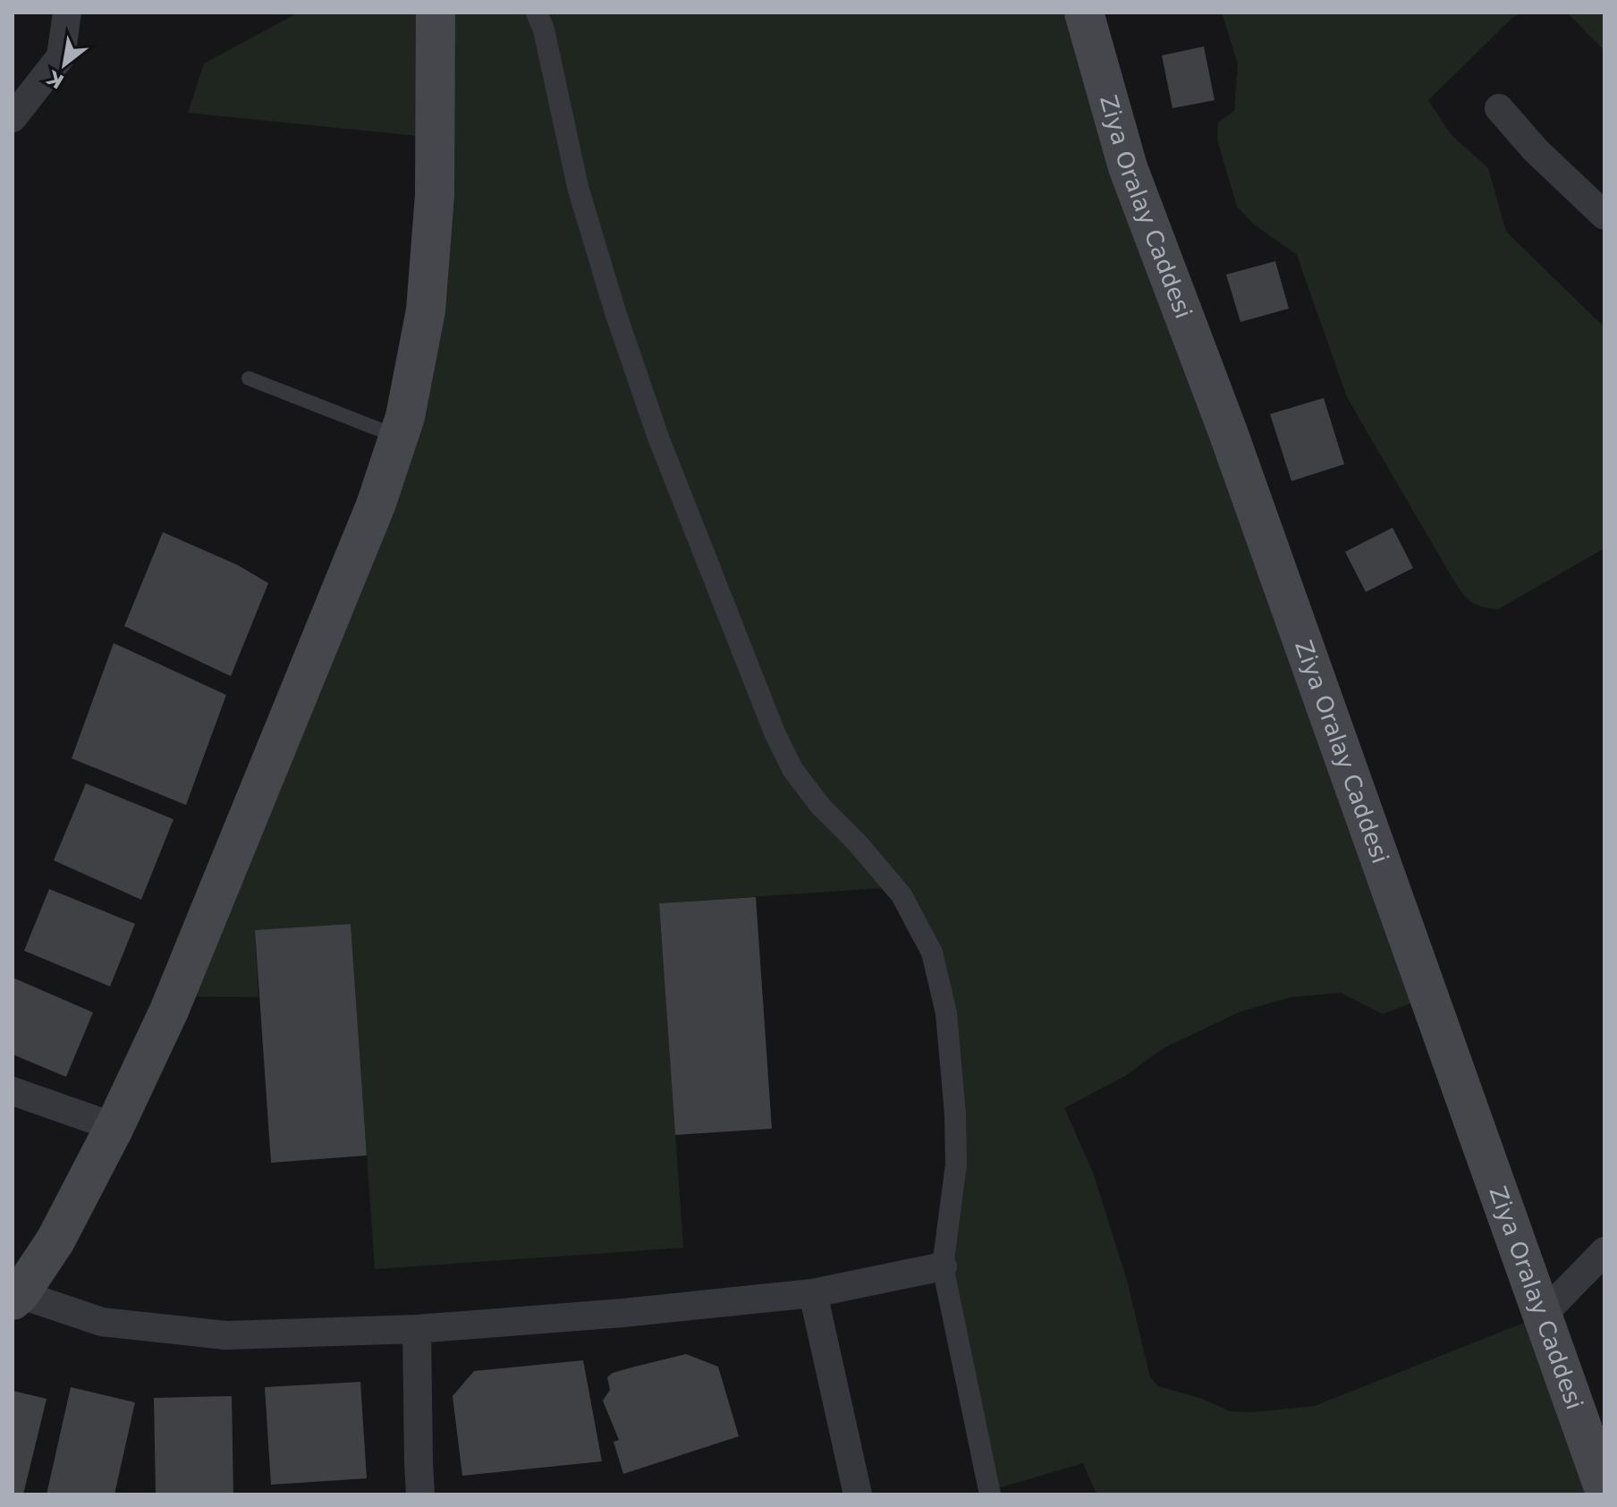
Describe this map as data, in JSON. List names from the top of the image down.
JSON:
{
  "streets": {
    "main road": ["Ziya Oralay Caddesi"]
  },
  "north": "bottom left"
}
